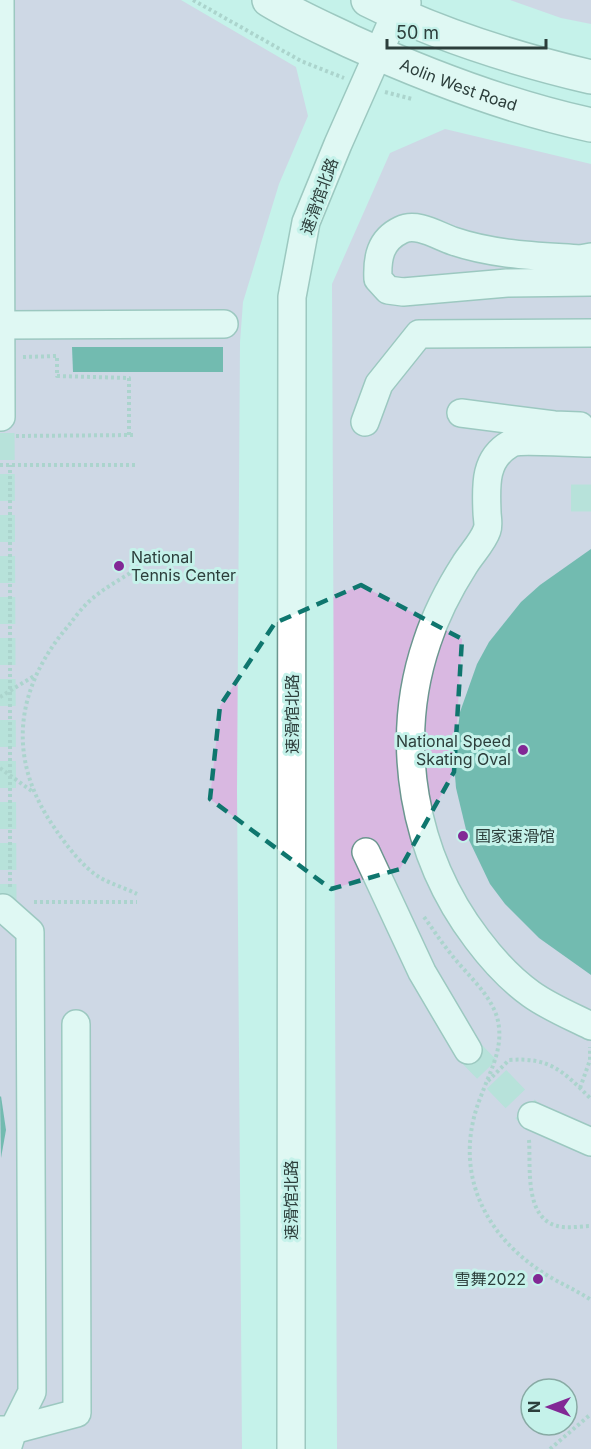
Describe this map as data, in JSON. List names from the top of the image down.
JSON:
{
  "streets": {
    "main road": ["Aolin West Road"],
    "street": ["速滑馆北路"]
  },
  "crossings": [
    ["Aolin West Road", "速滑馆北路"]
  ],
  "places": [
    "National Tennis Center",
    "National Speed Skating Oval",
    "国家速滑馆",
    "雪舞2022"
  ],
  "scale_bar": "50 m",
  "north": "left"
}
